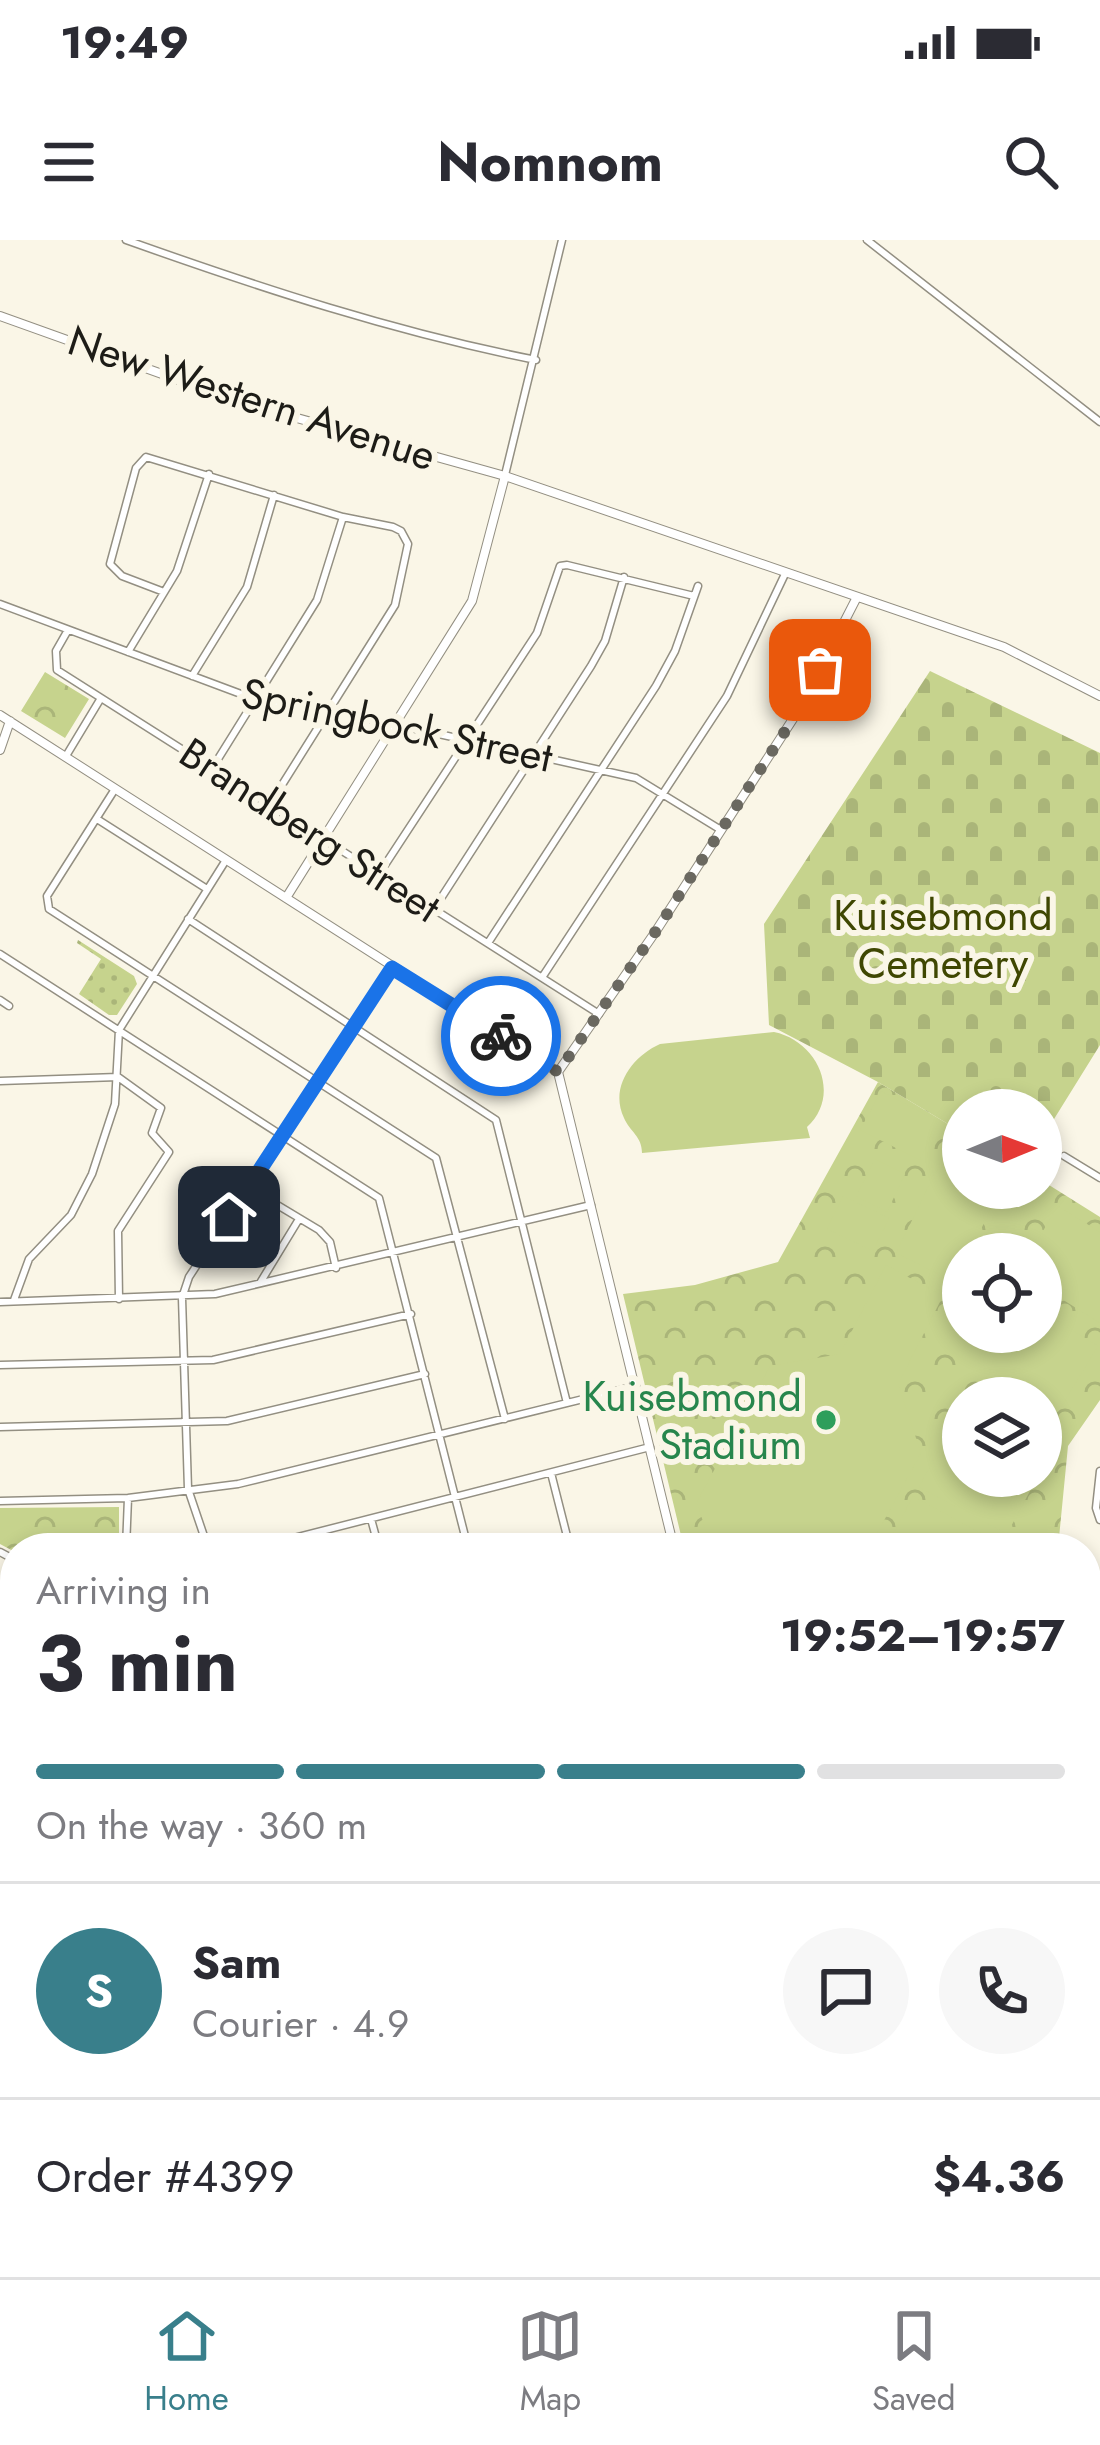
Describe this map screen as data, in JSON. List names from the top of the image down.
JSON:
{
  "streets": {
    "street": ["New Western Avenue", "Springbock Street", "Brandberg Street"]
  },
  "crossings": [
    ["Springbock Street", "Brandberg Street"]
  ],
  "parks": ["Kuisebmond Cemetery"],
  "places": ["Kuisebmond Stadium"],
  "north": "right",
  "page": {
    "status": "19:49",
    "header": "Nomnom",
    "heading": ["3 min", "Arriving in", "19:52–19:57"],
    "panel": [
      "Sam",
      "Courier · 4.9",
      "Order #4399",
      "$4.36"
    ],
    "bar": "On the way · 360 m",
    "round": "S",
    "tabs": ["Home", "Map", "Saved"]
  }
}
